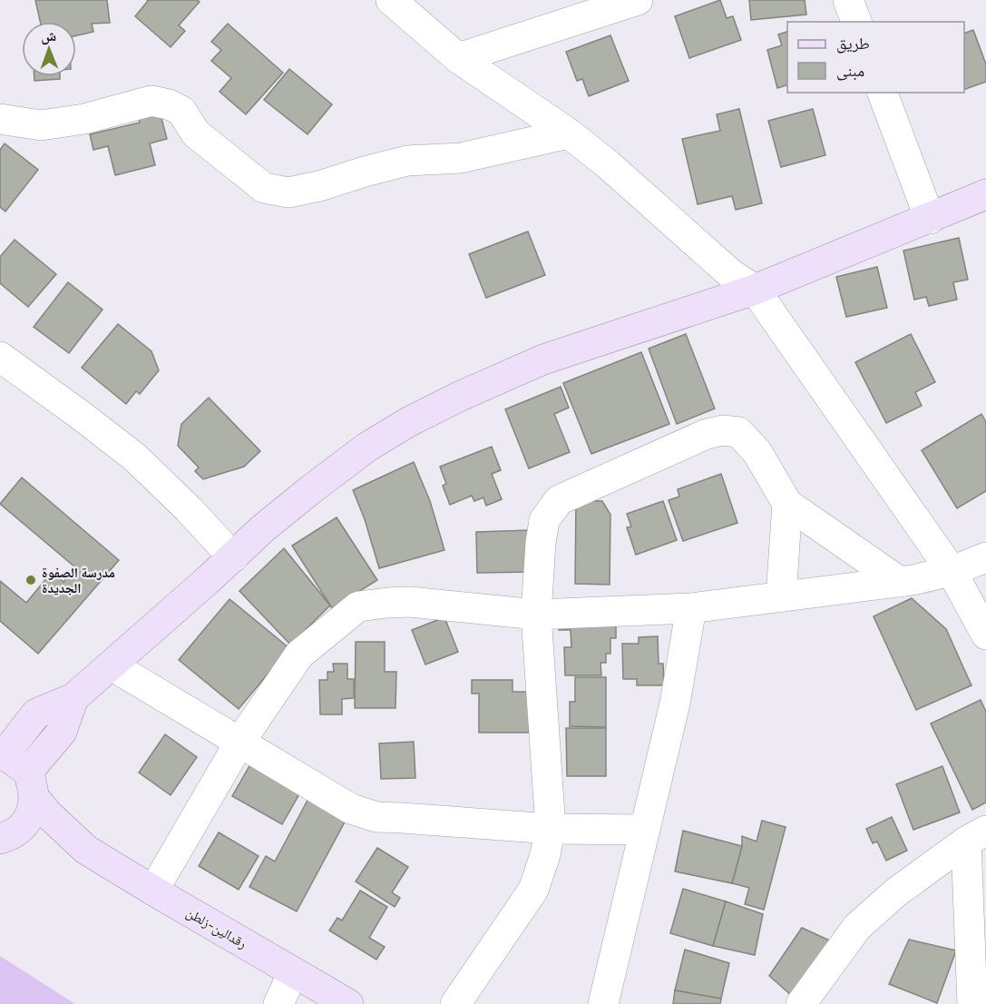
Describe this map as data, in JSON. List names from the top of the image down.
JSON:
{
  "streets": {
    "main road": ["رقدالين-زلطن"]
  },
  "places": ["مدرسة الصفوة الجديدة"],
  "legend": ["طريق", "مبنى"],
  "north": "top"
}
